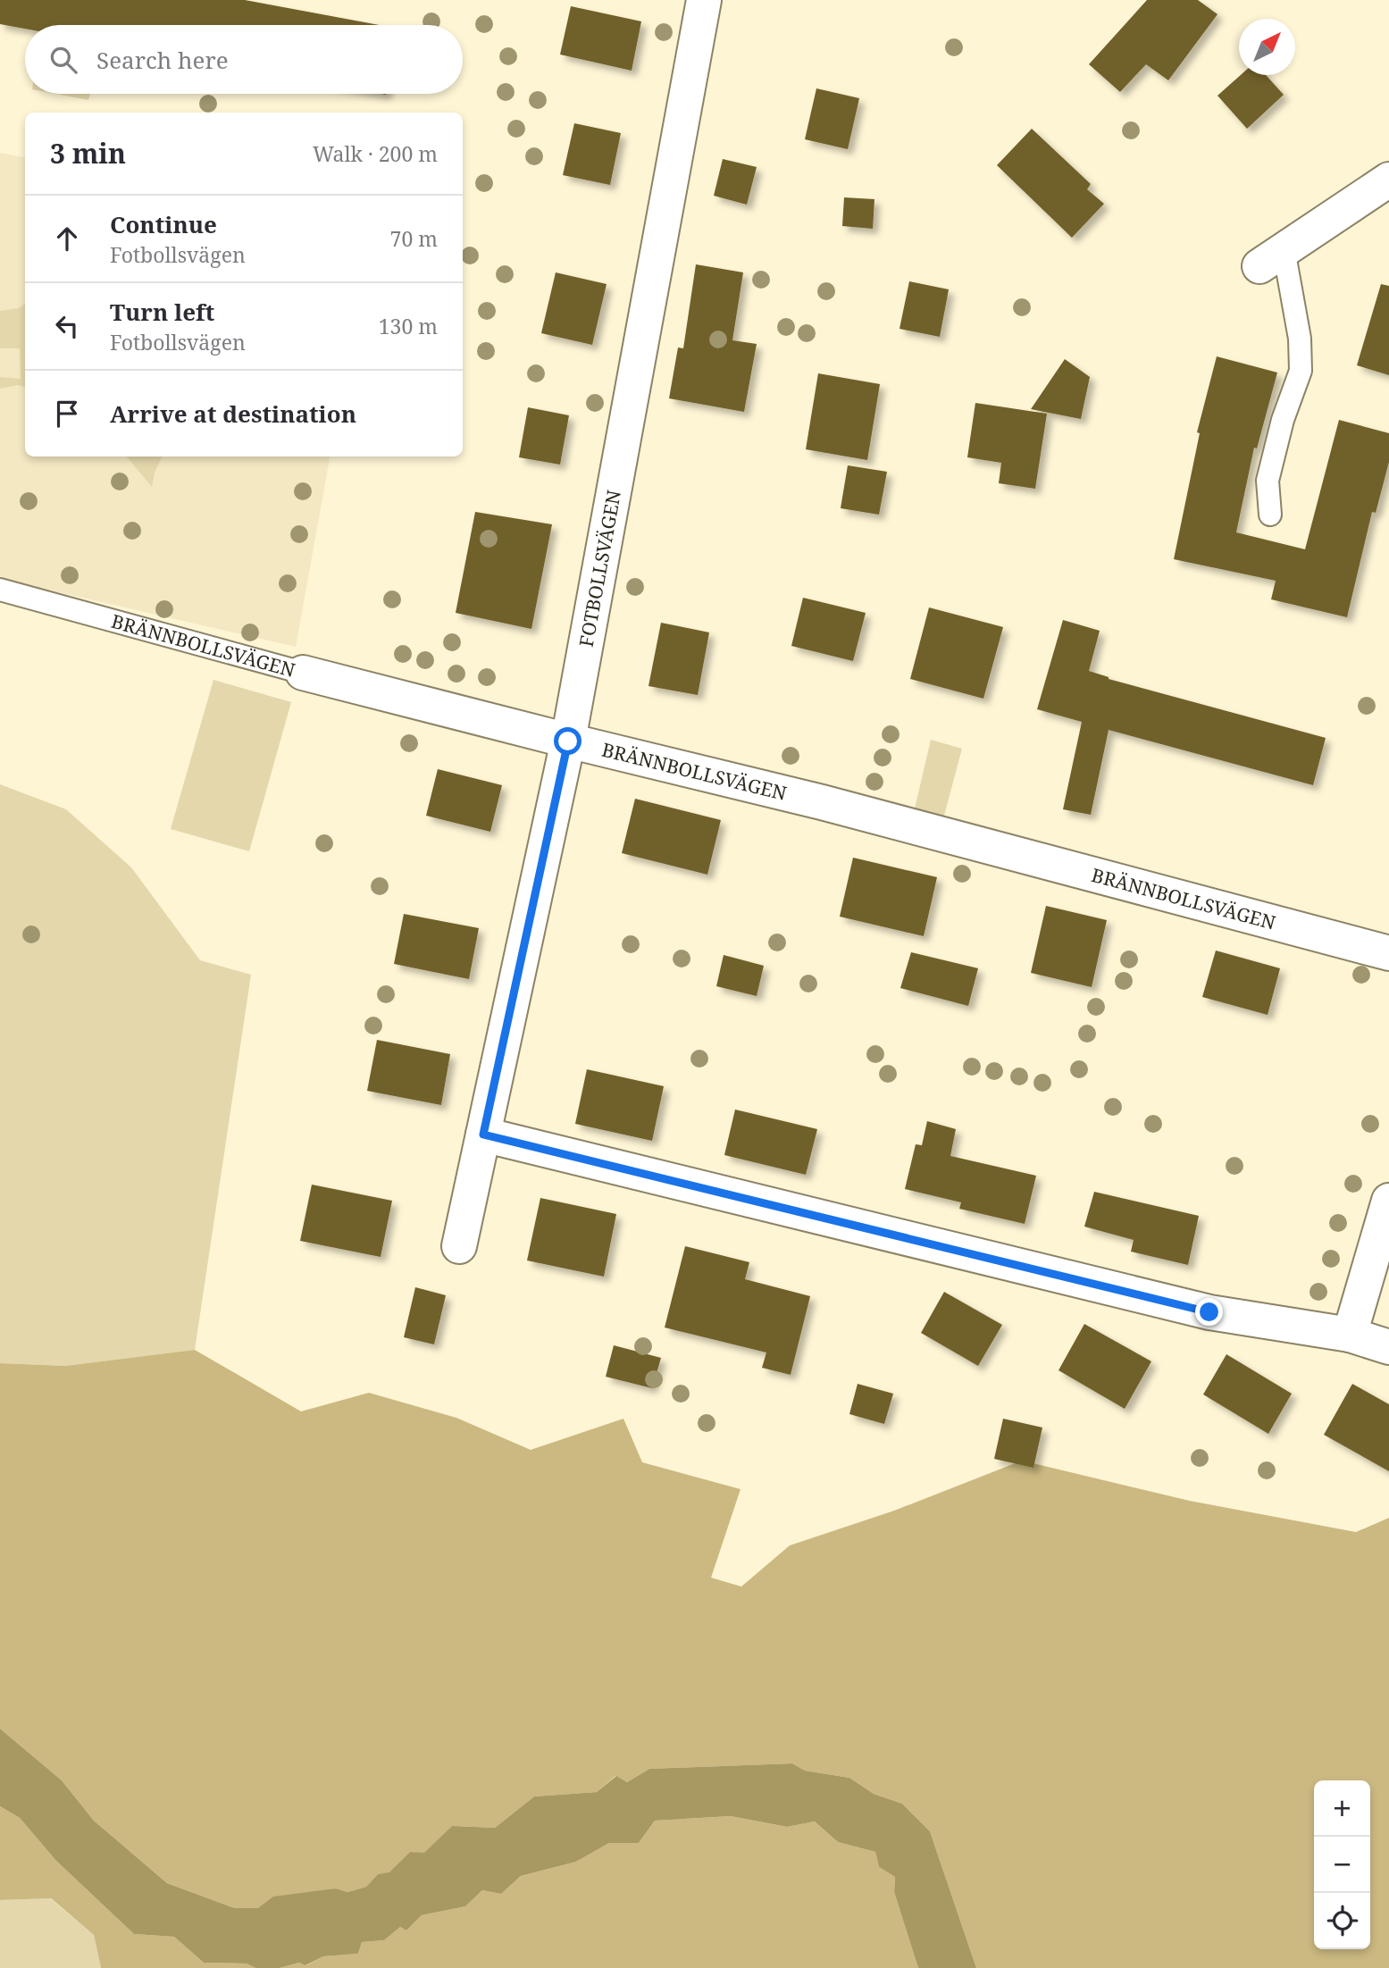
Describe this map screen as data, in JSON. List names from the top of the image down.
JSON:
{
  "streets": {
    "street": ["FOTBOLLSVÄGEN", "BRÄNNBOLLSVÄGEN"]
  },
  "crossings": [
    ["FOTBOLLSVÄGEN", "BRÄNNBOLLSVÄGEN"]
  ],
  "north": "top right",
  "page": {
    "search": "Search here",
    "heading": ["3 min", "Walk · 200 m"],
    "list": [
      ["Continue", "Fotbollsvägen", "70 m"],
      ["Turn left", "Fotbollsvägen", "130 m"],
      "Arrive at destination"
    ],
    "map_buttons": ["+", "−"]
  }
}
